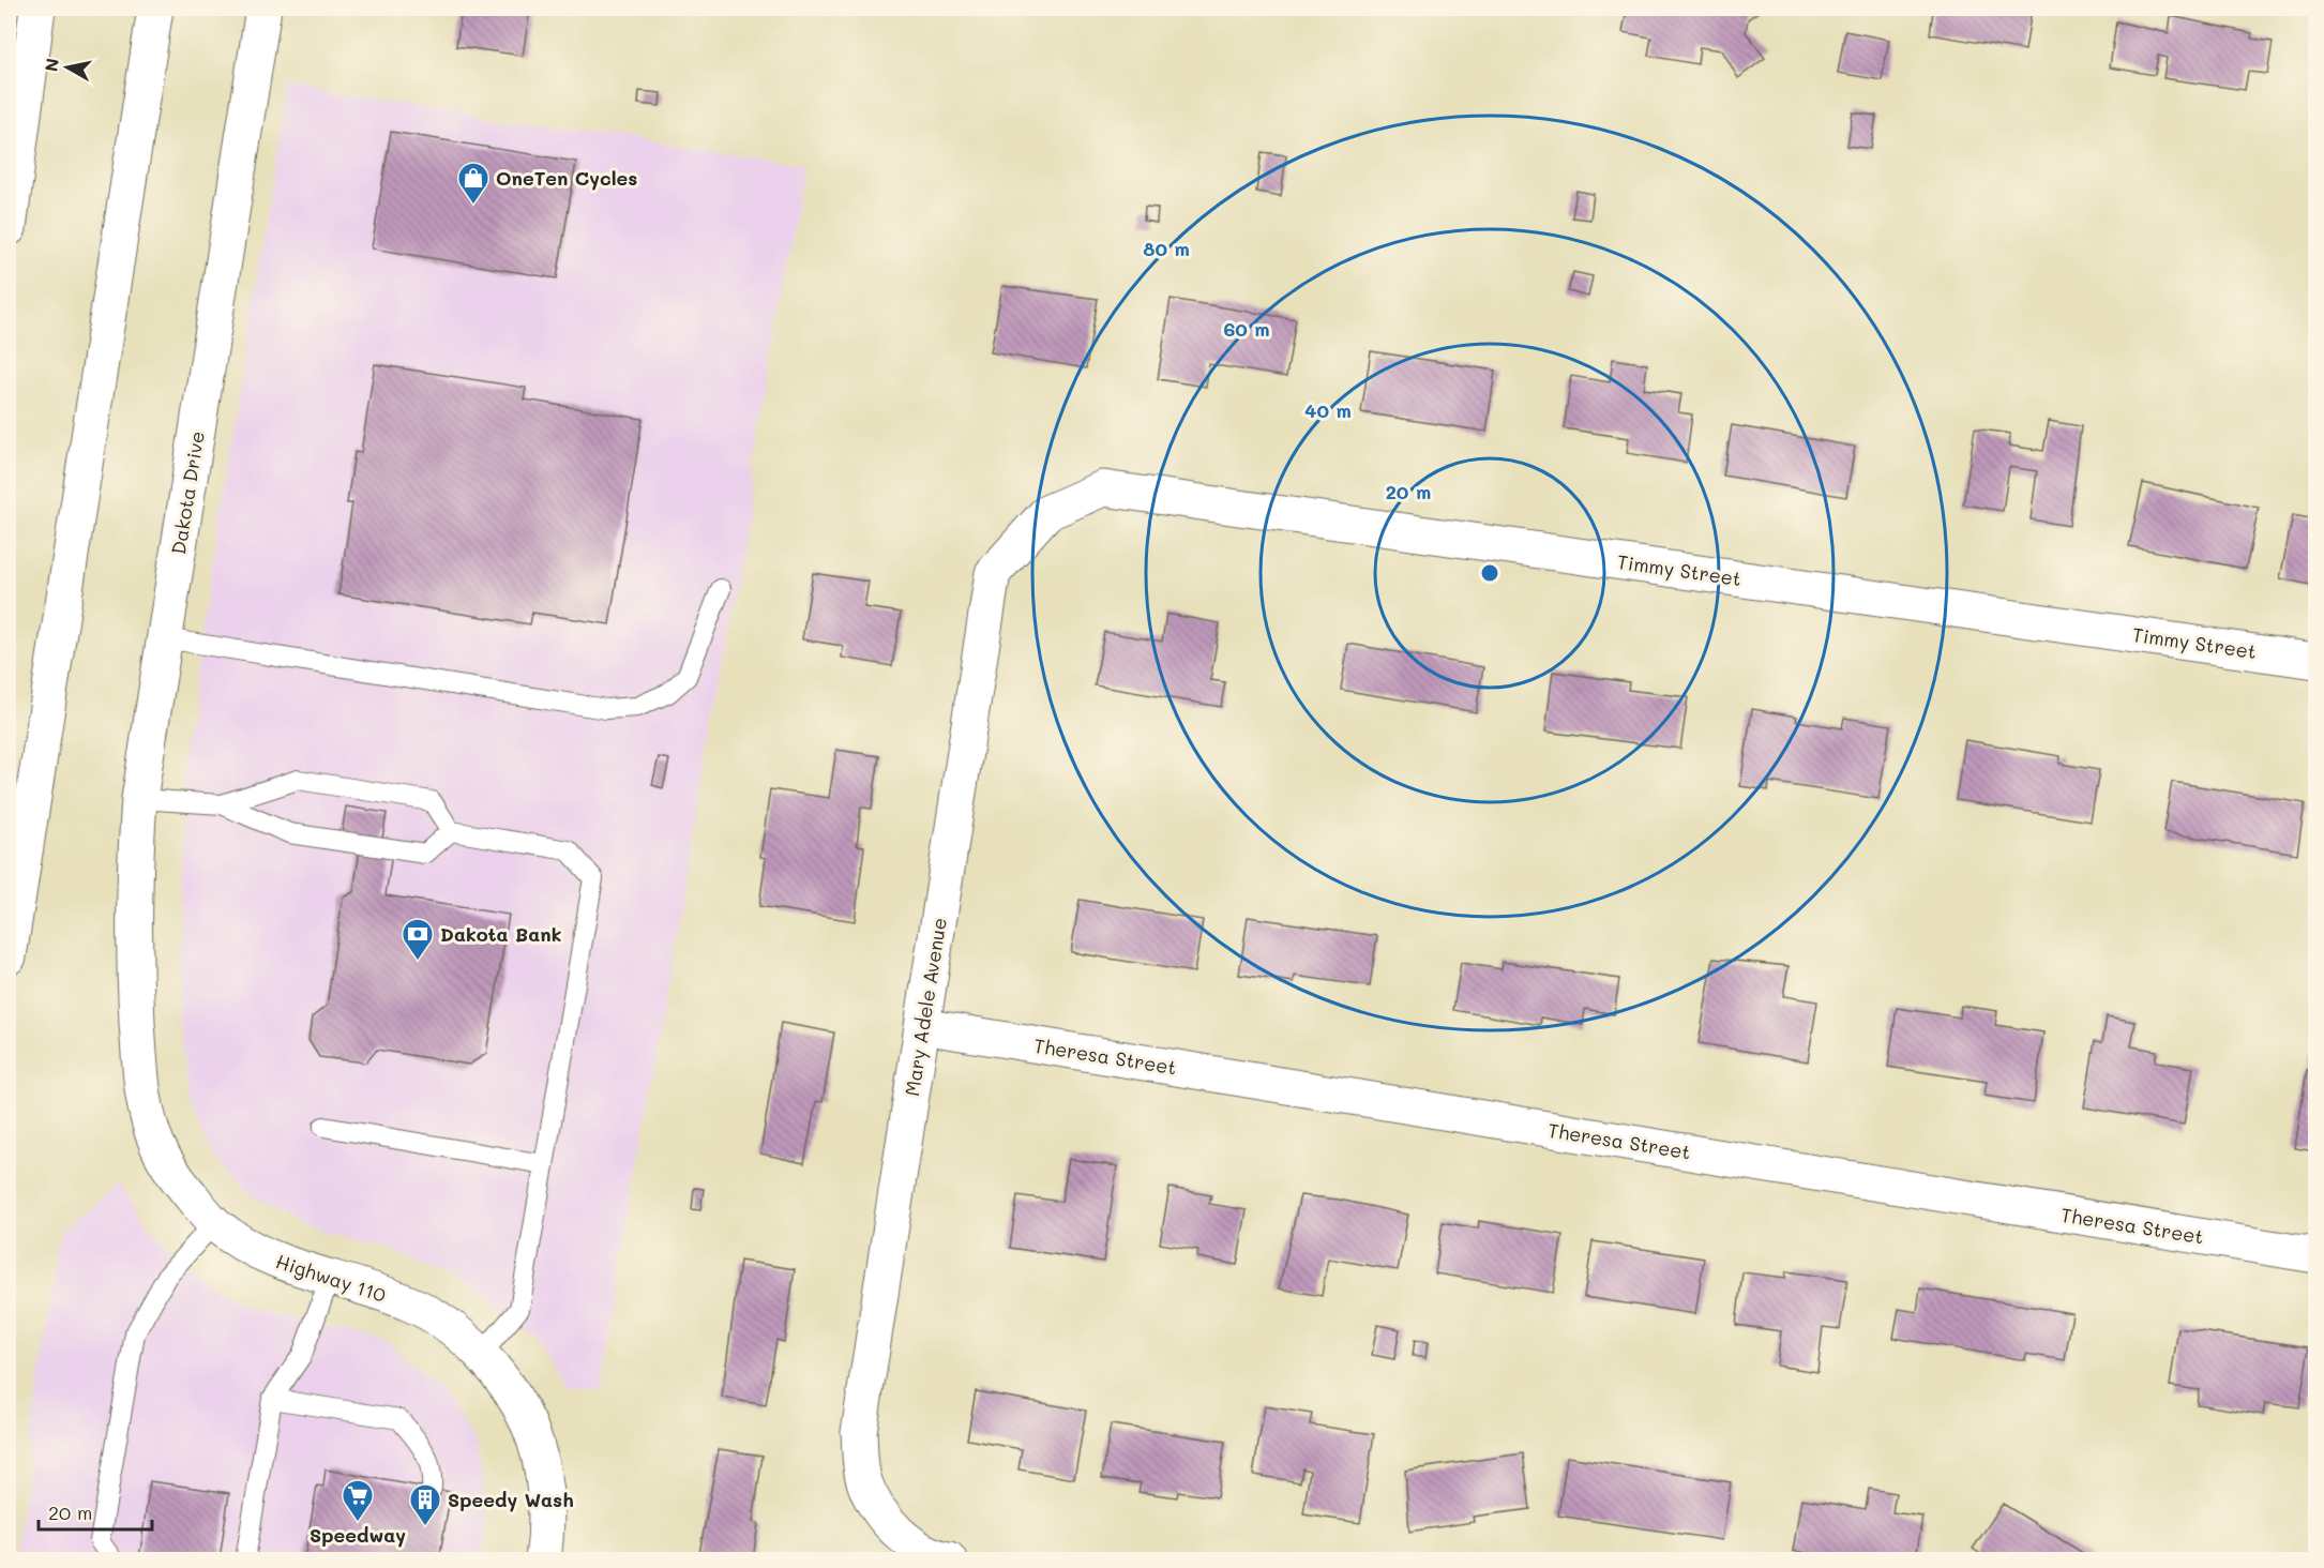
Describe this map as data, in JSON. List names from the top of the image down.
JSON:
{
  "streets": {
    "main road": [
      "Dakota Drive",
      "Timmy Street",
      "Mary Adele Avenue",
      "Theresa Street",
      "Highway 110"
    ]
  },
  "crossings": [
    ["Dakota Drive", "Highway 110"],
    ["Timmy Street", "Mary Adele Avenue"],
    ["Mary Adele Avenue", "Theresa Street"]
  ],
  "places": {
    "shop": ["OneTen Cycles"],
    "bank": ["Dakota Bank"],
    "supermarket": ["Speedway"],
    "building": ["Speedy Wash"]
  },
  "scale_bar": "20 m",
  "north": "left",
  "rings": [
    "80 m",
    "60 m",
    "40 m",
    "20 m"
  ]
}
